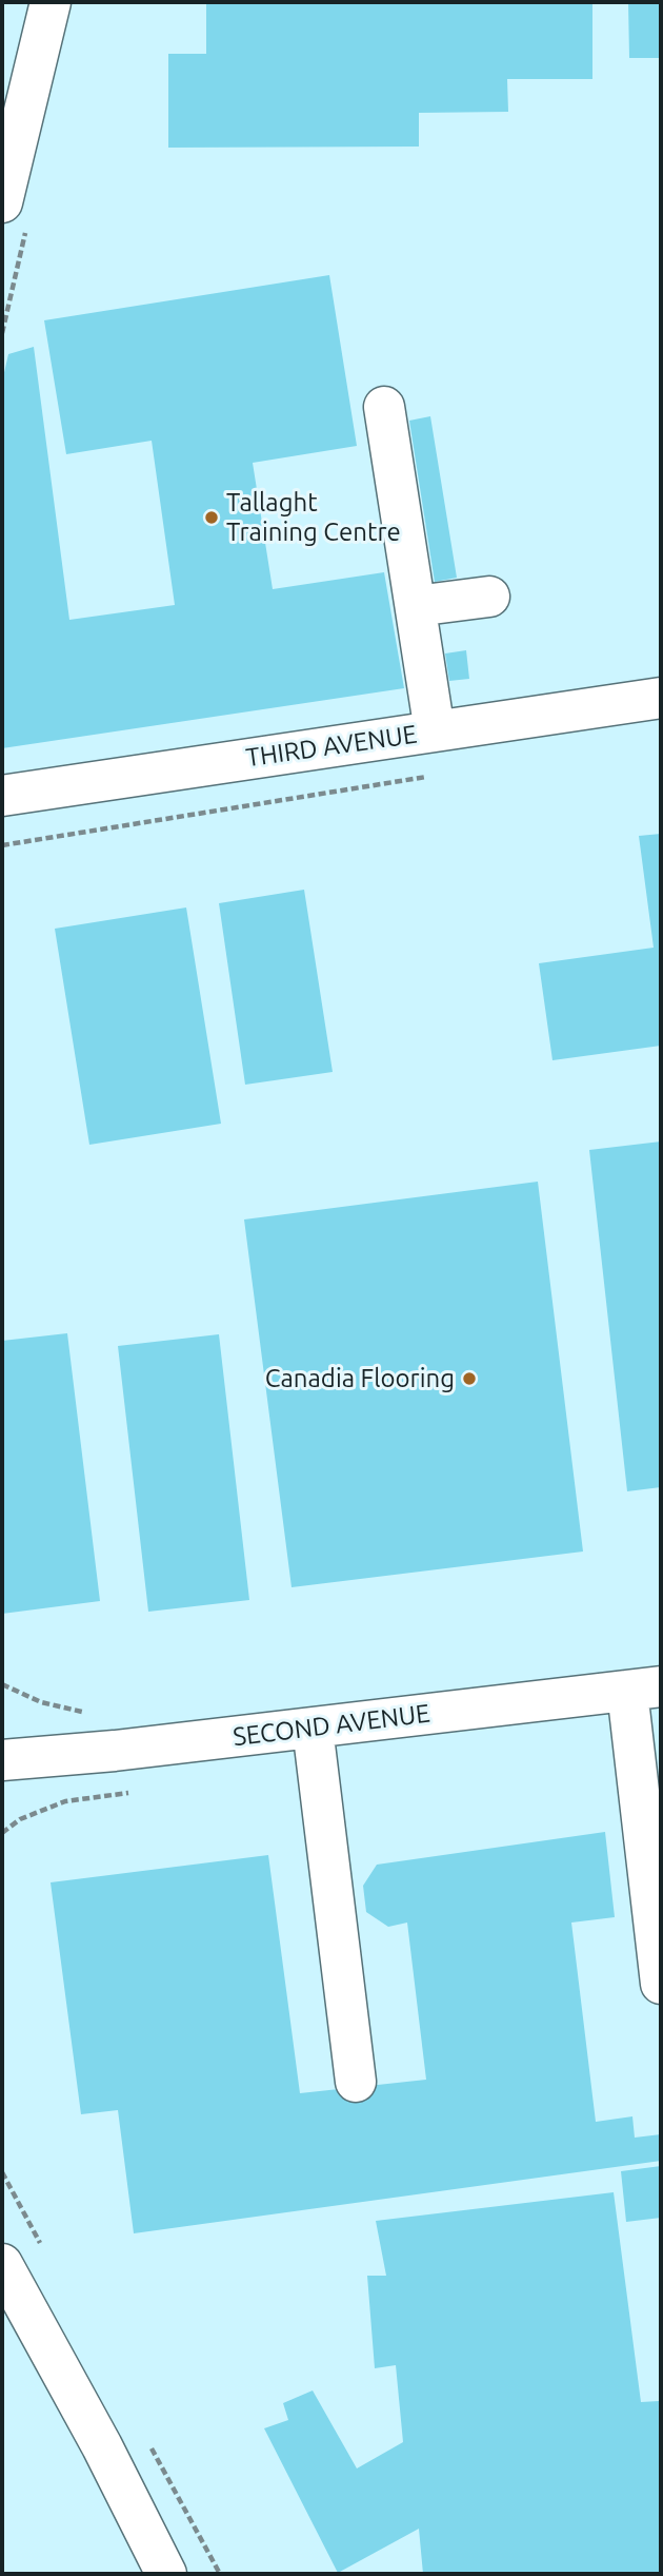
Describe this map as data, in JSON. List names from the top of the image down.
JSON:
{
  "streets": {
    "street": ["THIRD AVENUE", "SECOND AVENUE"]
  },
  "places": ["Tallaght Training Centre", "Canadia Flooring"]
}
